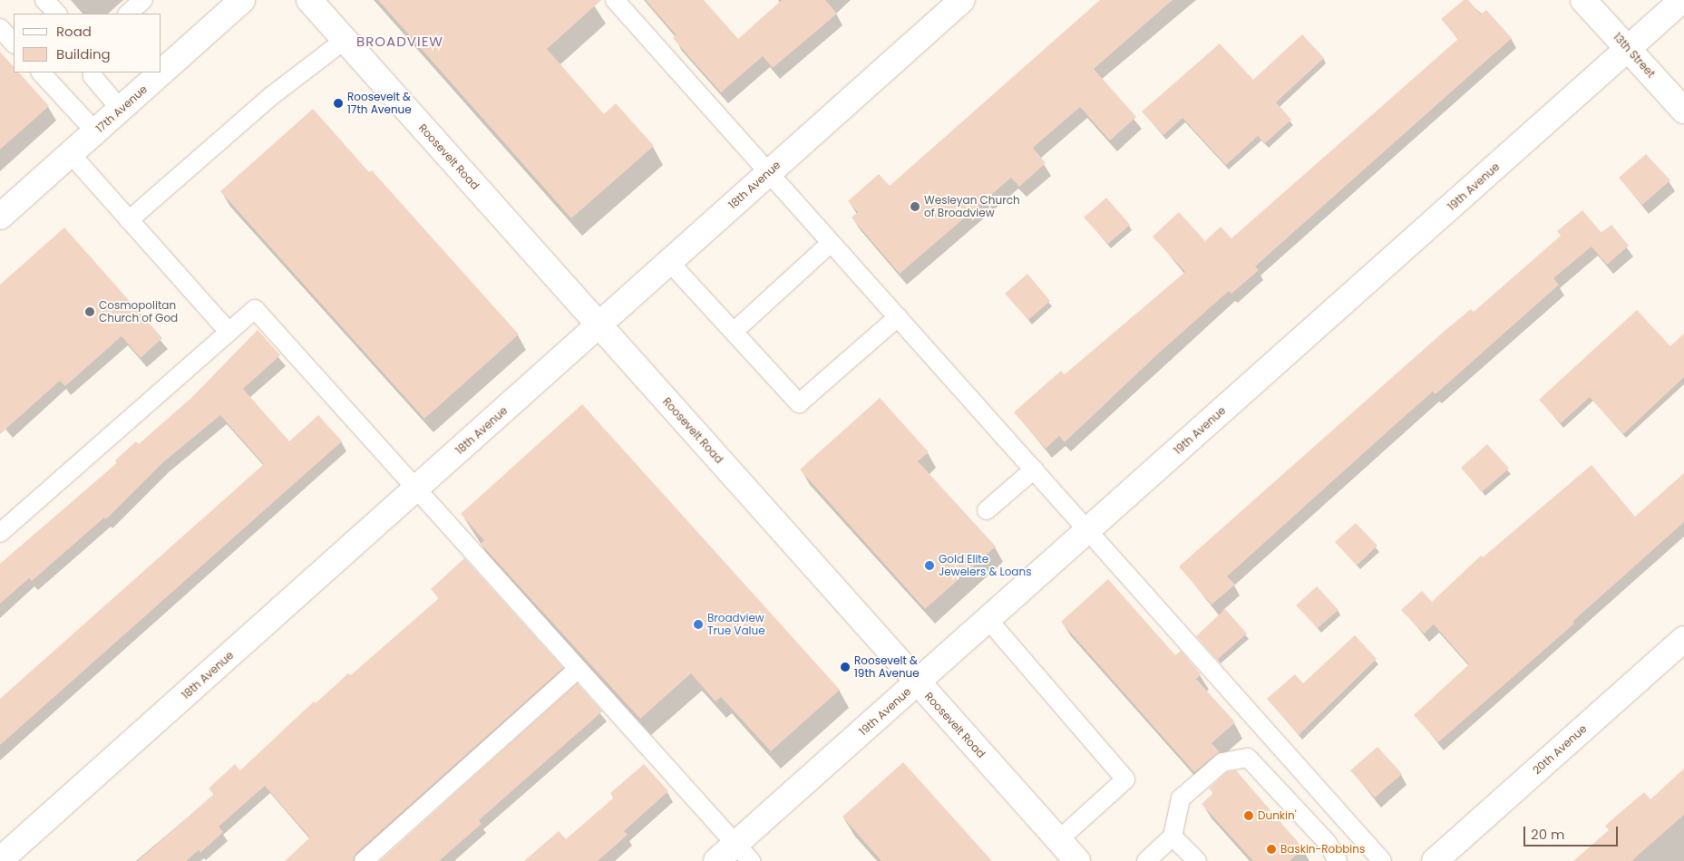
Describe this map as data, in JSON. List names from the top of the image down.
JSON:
{
  "streets": {
    "street": [
      "13th Street",
      "17th Avenue",
      "Roosevelt Road",
      "18th Avenue",
      "19th Avenue",
      "20th Avenue"
    ]
  },
  "crossings": [
    ["13th Street", "19th Avenue"],
    ["Roosevelt Road", "18th Avenue"],
    ["Roosevelt Road", "19th Avenue"]
  ],
  "districts": ["BROADVIEW"],
  "places": [
    "Roosevelt & 17th Avenue",
    "Wesleyan Church of Broadview",
    "Cosmopolitan Church of God",
    "Gold Elite Jewelers & Loans",
    "Broadview True Value",
    "Roosevelt & 19th Avenue",
    "Dunkin'",
    "Baskin-Robbins"
  ],
  "legend": ["Road", "Building"],
  "scale_bar": "20 m"
}
